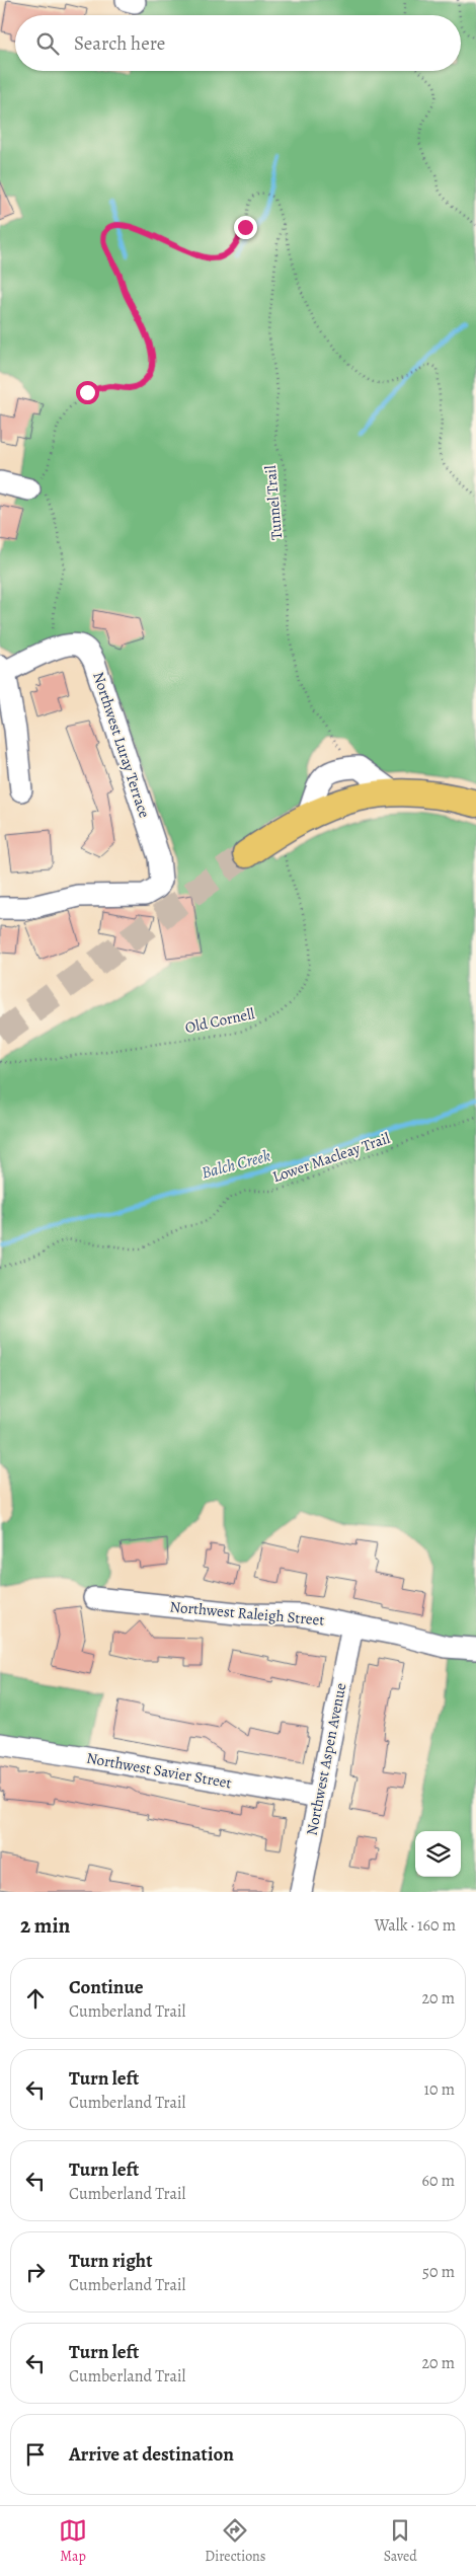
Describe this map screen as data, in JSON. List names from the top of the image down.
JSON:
{
  "streets": {
    "street": [
      "Northwest Luray Terrace",
      "Northwest Raleigh Street",
      "Northwest Aspen Avenue",
      "Northwest Savier Street"
    ],
    "path": ["Tunnel Trail", "Old Cornell", "Lower Macleay Trail"]
  },
  "crossings": [
    ["Northwest Raleigh Street", "Northwest Aspen Avenue"],
    ["Northwest Aspen Avenue", "Northwest Savier Street"]
  ],
  "water": ["Balch Creek"],
  "page": {
    "search": "Search here",
    "heading": ["2 min", "Walk · 160 m"],
    "list": [
      ["Continue", "Cumberland Trail", "20 m"],
      ["Turn left", "Cumberland Trail", "10 m"],
      ["Turn left", "Cumberland Trail", "60 m"],
      ["Turn right", "Cumberland Trail", "50 m"],
      ["Turn left", "Cumberland Trail", "20 m"],
      "Arrive at destination"
    ],
    "nav": ["Map", "Directions", "Saved"]
  }
}
